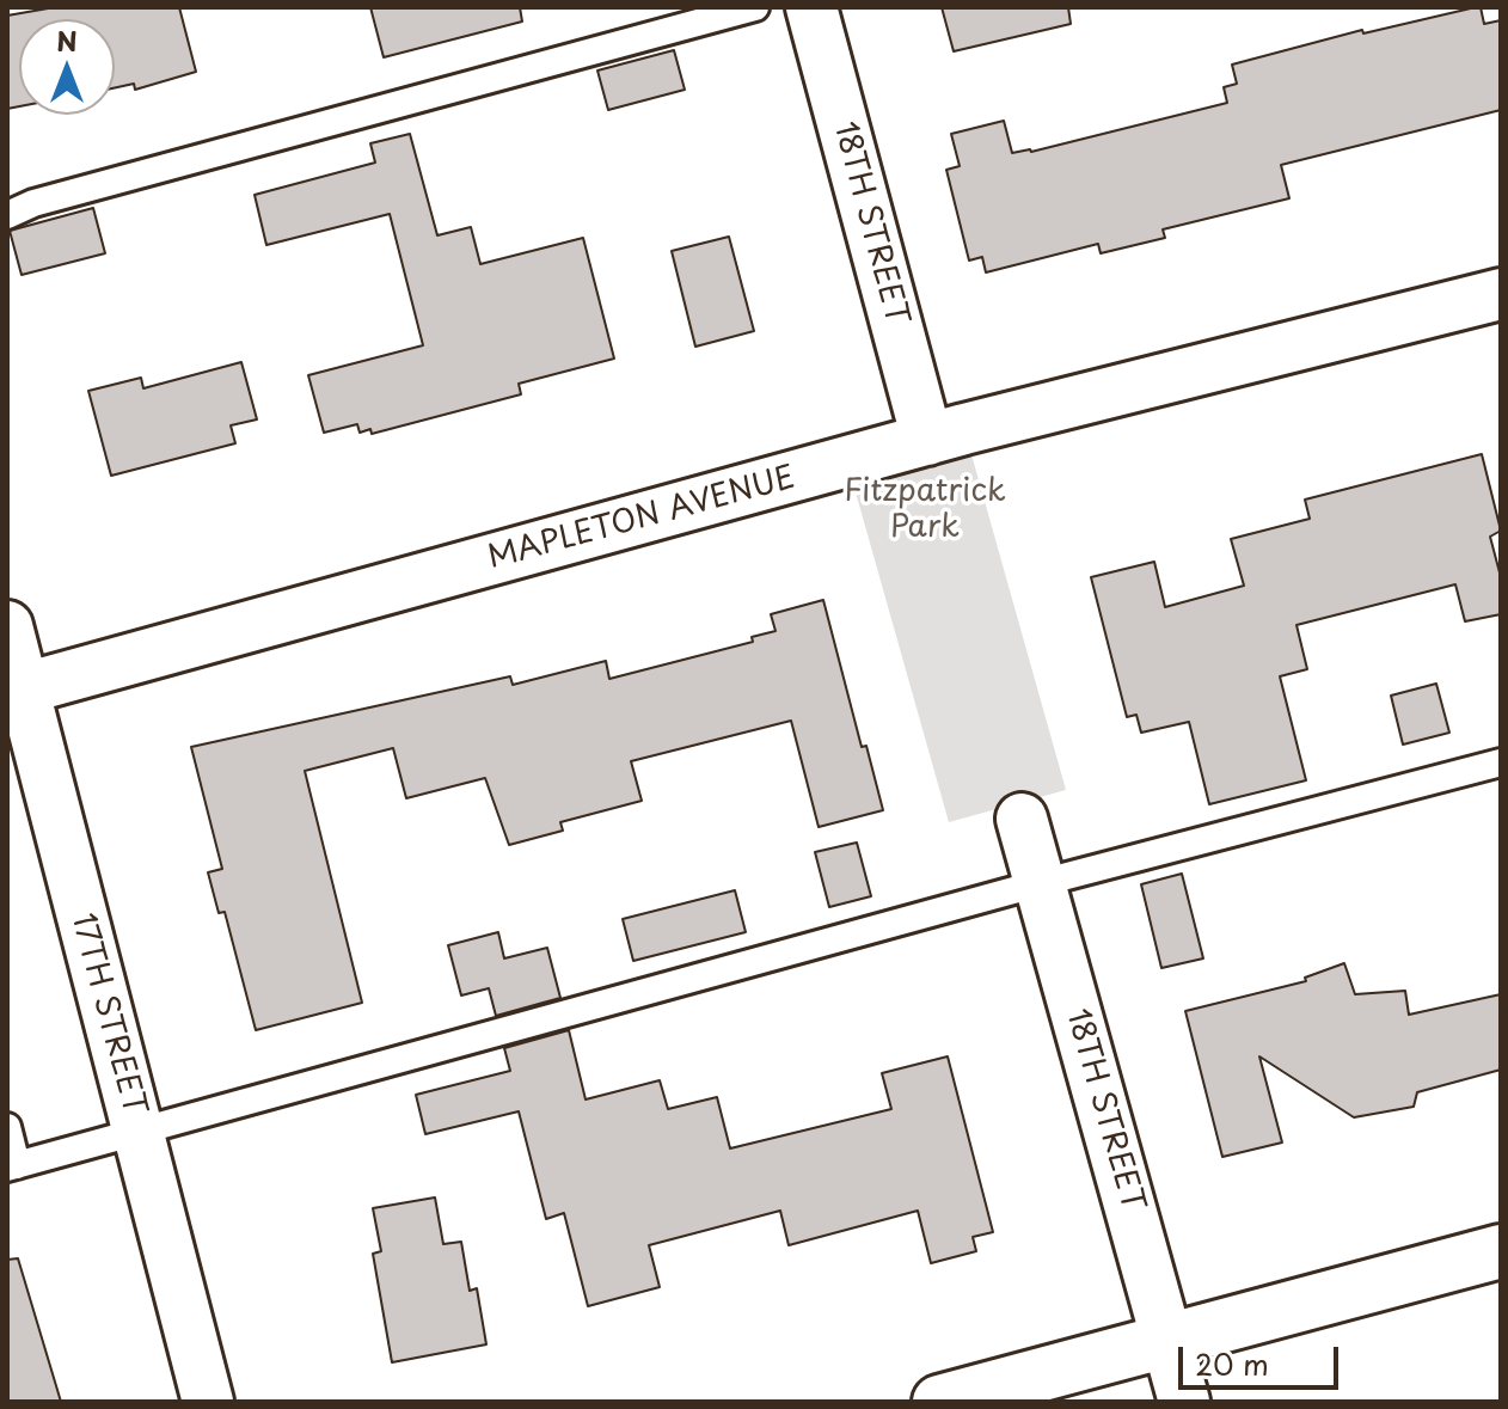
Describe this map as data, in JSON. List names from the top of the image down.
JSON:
{
  "streets": {
    "street": ["18TH STREET", "MAPLETON AVENUE", "17TH STREET"]
  },
  "crossings": [
    ["18TH STREET", "MAPLETON AVENUE"],
    ["MAPLETON AVENUE", "17TH STREET"]
  ],
  "parks": ["Fitzpatrick Park"],
  "scale_bar": "20 m",
  "north": "top"
}
